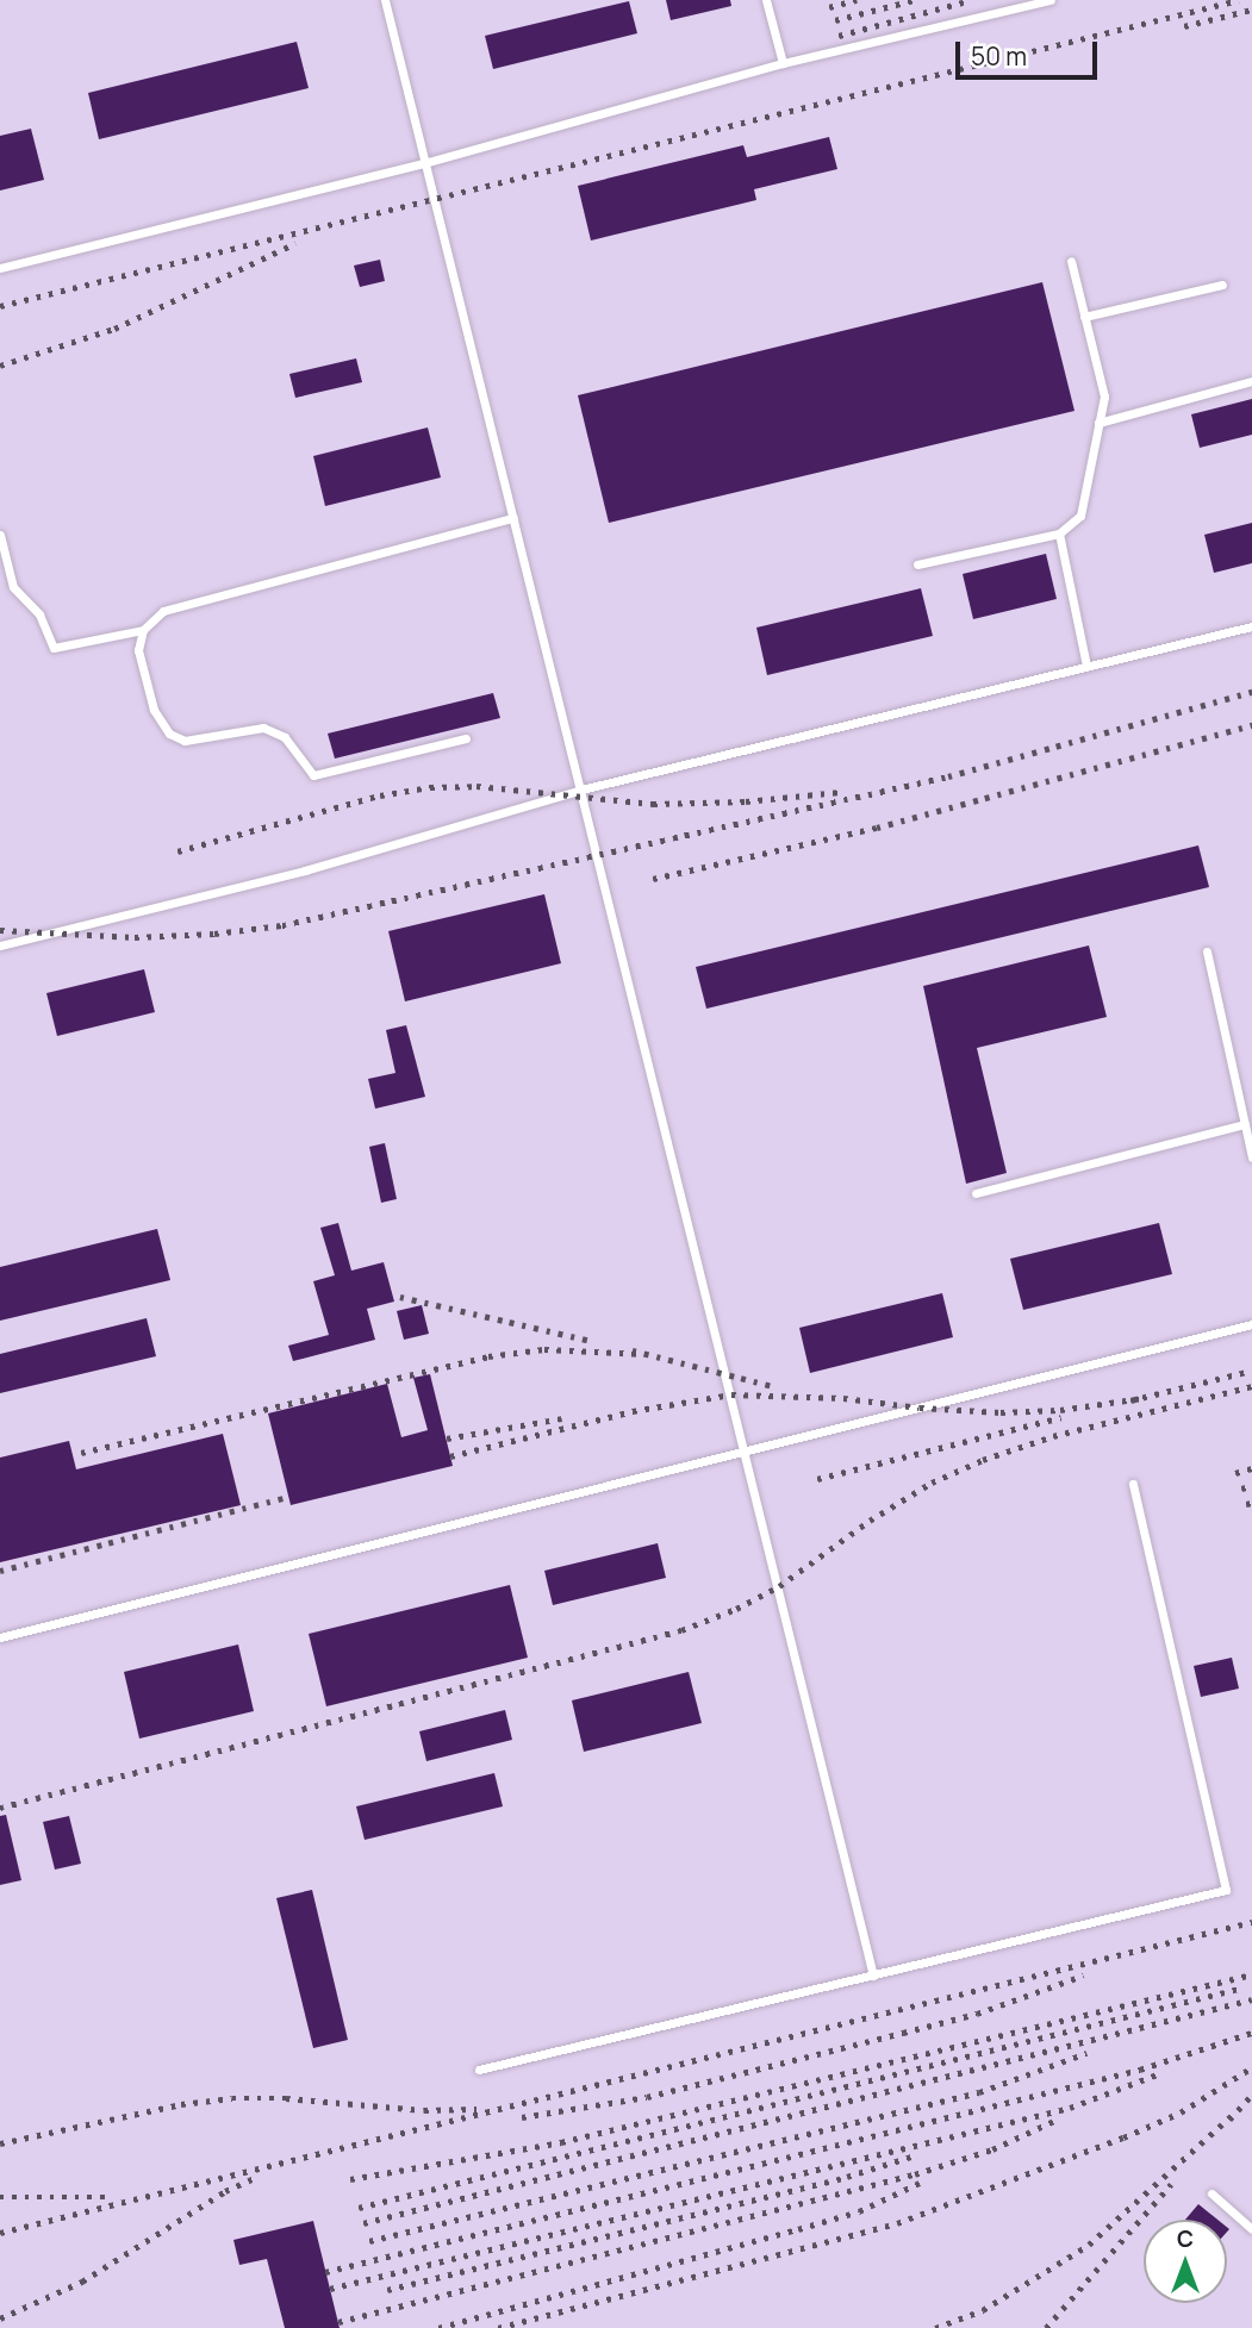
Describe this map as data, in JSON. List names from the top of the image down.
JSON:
{
  "scale_bar": "50 m",
  "north": "top"
}
